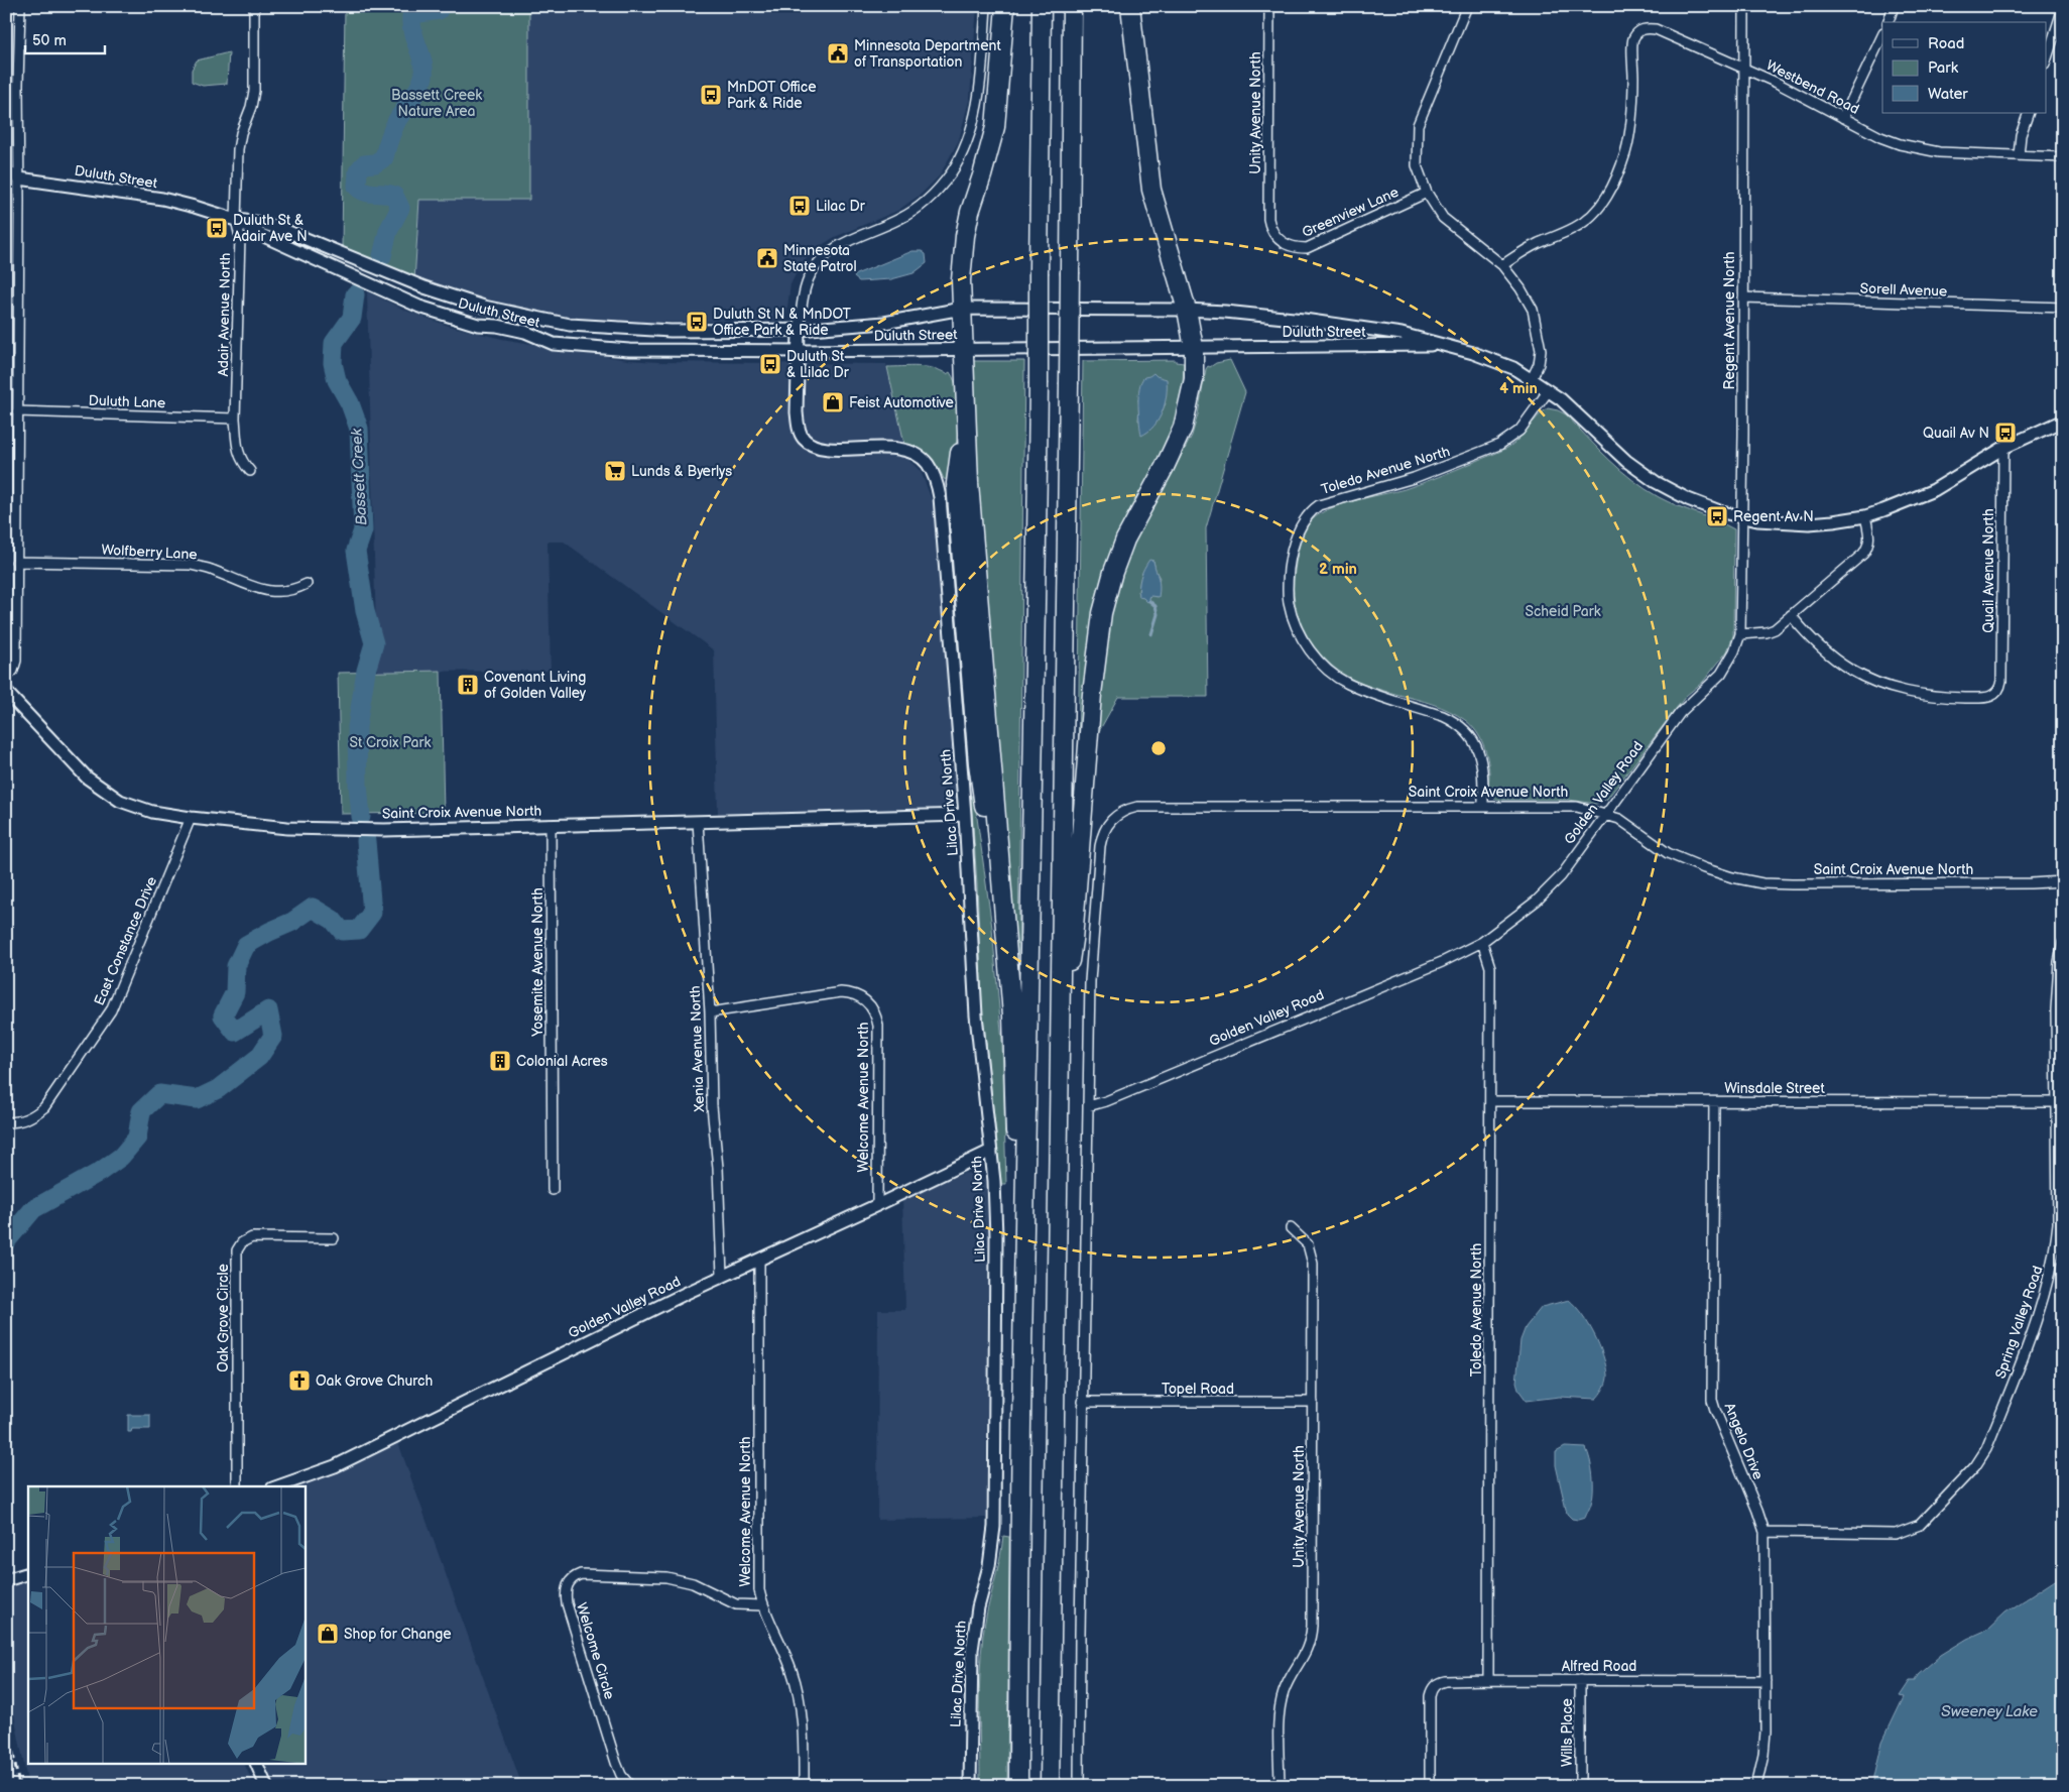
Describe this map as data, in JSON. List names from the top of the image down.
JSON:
{
  "streets": {
    "street": [
      "Westbend Road",
      "Unity Avenue North",
      "Duluth Street",
      "Greenview Lane",
      "Sorell Avenue",
      "Adair Avenue North",
      "Regent Avenue North",
      "Duluth Lane",
      "Toledo Avenue North",
      "Wolfberry Lane",
      "Quail Avenue North",
      "Saint Croix Avenue North",
      "Golden Valley Road",
      "Lilac Drive North",
      "East Constance Drive",
      "Yosemite Avenue North",
      "Xenia Avenue North",
      "Winsdale Street",
      "Welcome Avenue North",
      "Oak Grove Circle",
      "Spring Valley Road",
      "Topel Road",
      "Angelo Drive",
      "Welcome Circle",
      "Alfred Road",
      "Wills Place"
    ]
  },
  "crossings": [
    ["Westbend Road", "Regent Avenue North"],
    ["Unity Avenue North", "Greenview Lane"],
    ["Unity Avenue North", "Topel Road"],
    ["Duluth Street", "Adair Avenue North"],
    ["Duluth Street", "Regent Avenue North"],
    ["Duluth Street", "Toledo Avenue North"],
    ["Duluth Street", "Lilac Drive North"],
    ["Sorell Avenue", "Regent Avenue North"],
    ["Adair Avenue North", "Duluth Lane"],
    ["Regent Avenue North", "Golden Valley Road"],
    ["Toledo Avenue North", "Saint Croix Avenue North"],
    ["Toledo Avenue North", "Golden Valley Road"],
    ["Toledo Avenue North", "Winsdale Street"],
    ["Toledo Avenue North", "Alfred Road"],
    ["Saint Croix Avenue North", "Golden Valley Road"],
    ["Saint Croix Avenue North", "Lilac Drive North"],
    ["Saint Croix Avenue North", "East Constance Drive"],
    ["Saint Croix Avenue North", "Yosemite Avenue North"],
    ["Saint Croix Avenue North", "Xenia Avenue North"],
    ["Golden Valley Road", "Lilac Drive North"],
    ["Golden Valley Road", "Xenia Avenue North"],
    ["Golden Valley Road", "Welcome Avenue North"],
    ["Xenia Avenue North", "Welcome Avenue North"],
    ["Winsdale Street", "Spring Valley Road"],
    ["Winsdale Street", "Angelo Drive"],
    ["Welcome Avenue North", "Welcome Circle"],
    ["Spring Valley Road", "Angelo Drive"],
    ["Angelo Drive", "Alfred Road"],
    ["Alfred Road", "Wills Place"]
  ],
  "water": ["Bassett Creek", "Sweeney Lake"],
  "parks": ["Bassett Creek Nature Area", "Scheid Park", "St Croix Park"],
  "places": {
    "public building": ["Minnesota Department of Transportation", "Minnesota State Patrol"],
    "bus stop": [
      "MnDOT Office Park & Ride",
      "Lilac Dr",
      "Duluth St & Adair Ave N",
      "Duluth St N & MnDOT Office Park & Ride",
      "Duluth St & Lilac Dr",
      "Quail Av N",
      "Regent Av N"
    ],
    "shop": ["Feist Automotive", "Shop for Change"],
    "supermarket": ["Lunds & Byerlys"],
    "building": ["Covenant Living of Golden Valley", "Colonial Acres"],
    "church": ["Oak Grove Church"]
  },
  "legend": ["Road", "Park", "Water"],
  "scale_bar": "50 m",
  "rings": ["4 min", "2 min"]
}
